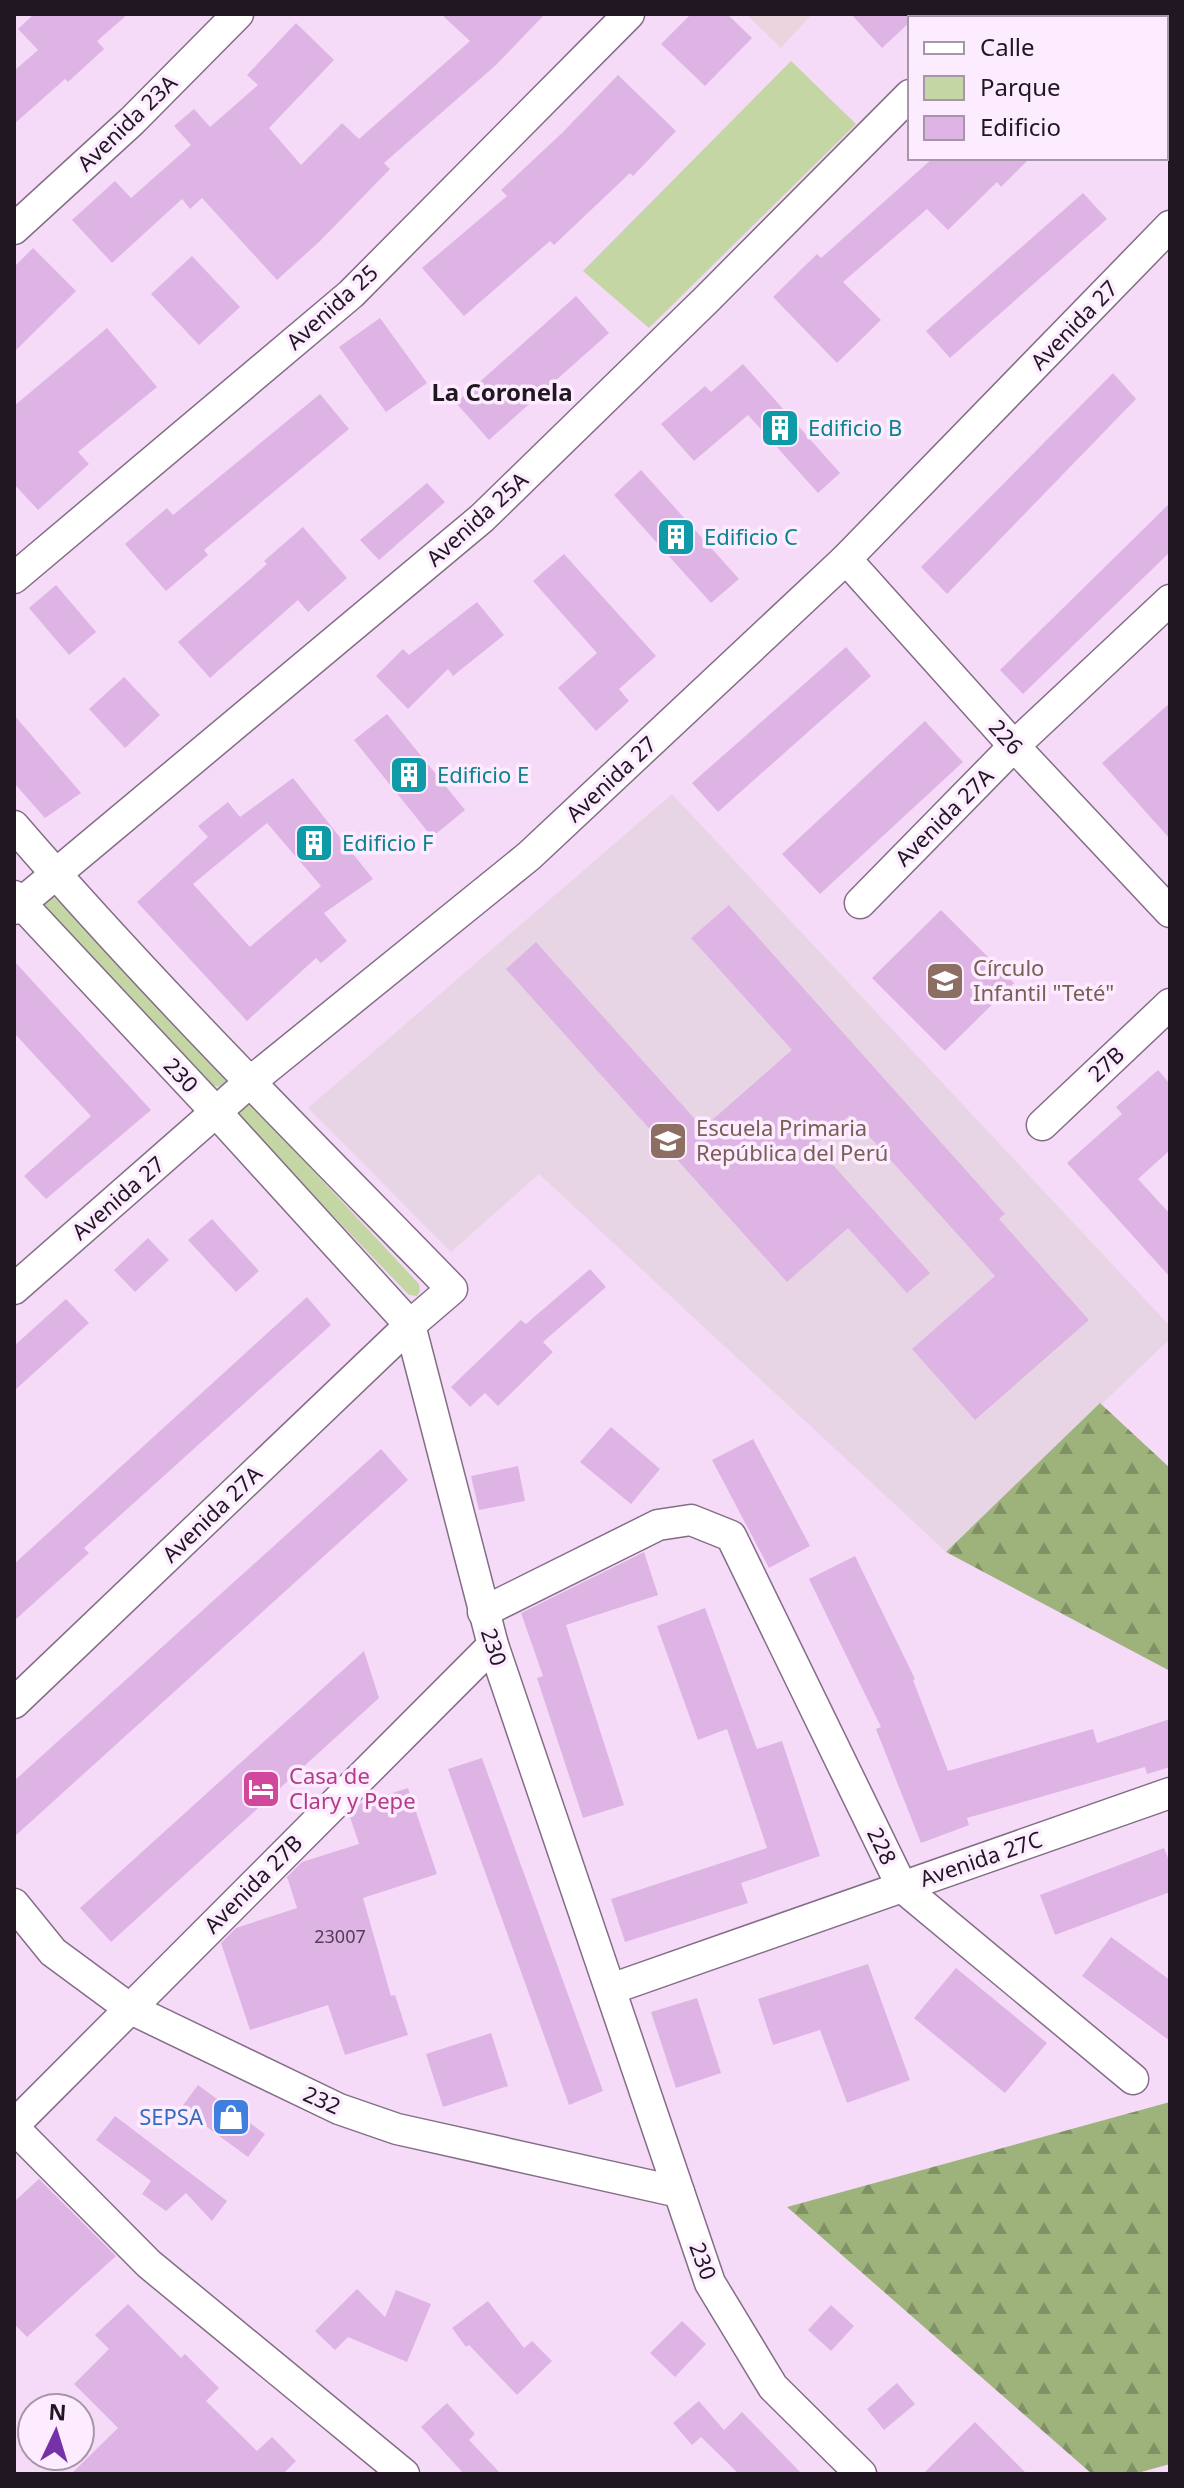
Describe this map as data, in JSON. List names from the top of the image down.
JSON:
{
  "streets": {
    "street": [
      "Avenida 23A",
      "Avenida 25",
      "Avenida 27",
      "Avenida 25A",
      "226",
      "Avenida 27A",
      "27B",
      "230",
      "228",
      "Avenida 27C",
      "Avenida 27B",
      "232"
    ]
  },
  "crossings": [
    ["Avenida 27", "226"],
    ["Avenida 27", "230"],
    ["Avenida 25A", "230"],
    ["226", "Avenida 27A"],
    ["Avenida 27A", "230"],
    ["230", "228"],
    ["230", "Avenida 27C"],
    ["230", "Avenida 27B"],
    ["230", "232"],
    ["228", "Avenida 27C"],
    ["Avenida 27B", "232"]
  ],
  "districts": ["La Coronela"],
  "places": {
    "building": [
      "Edificio B",
      "Edificio C",
      "Edificio E",
      "Edificio F"
    ],
    "school or university": ["Círculo Infantil \"Teté\"", "Escuela Primaria República del Perú"],
    "hotel": ["Casa de Clary y Pepe"],
    "shop": ["SEPSA"]
  },
  "house_numbers": ["23007"],
  "legend": ["Calle", "Parque", "Edificio"],
  "north": "top"
}
